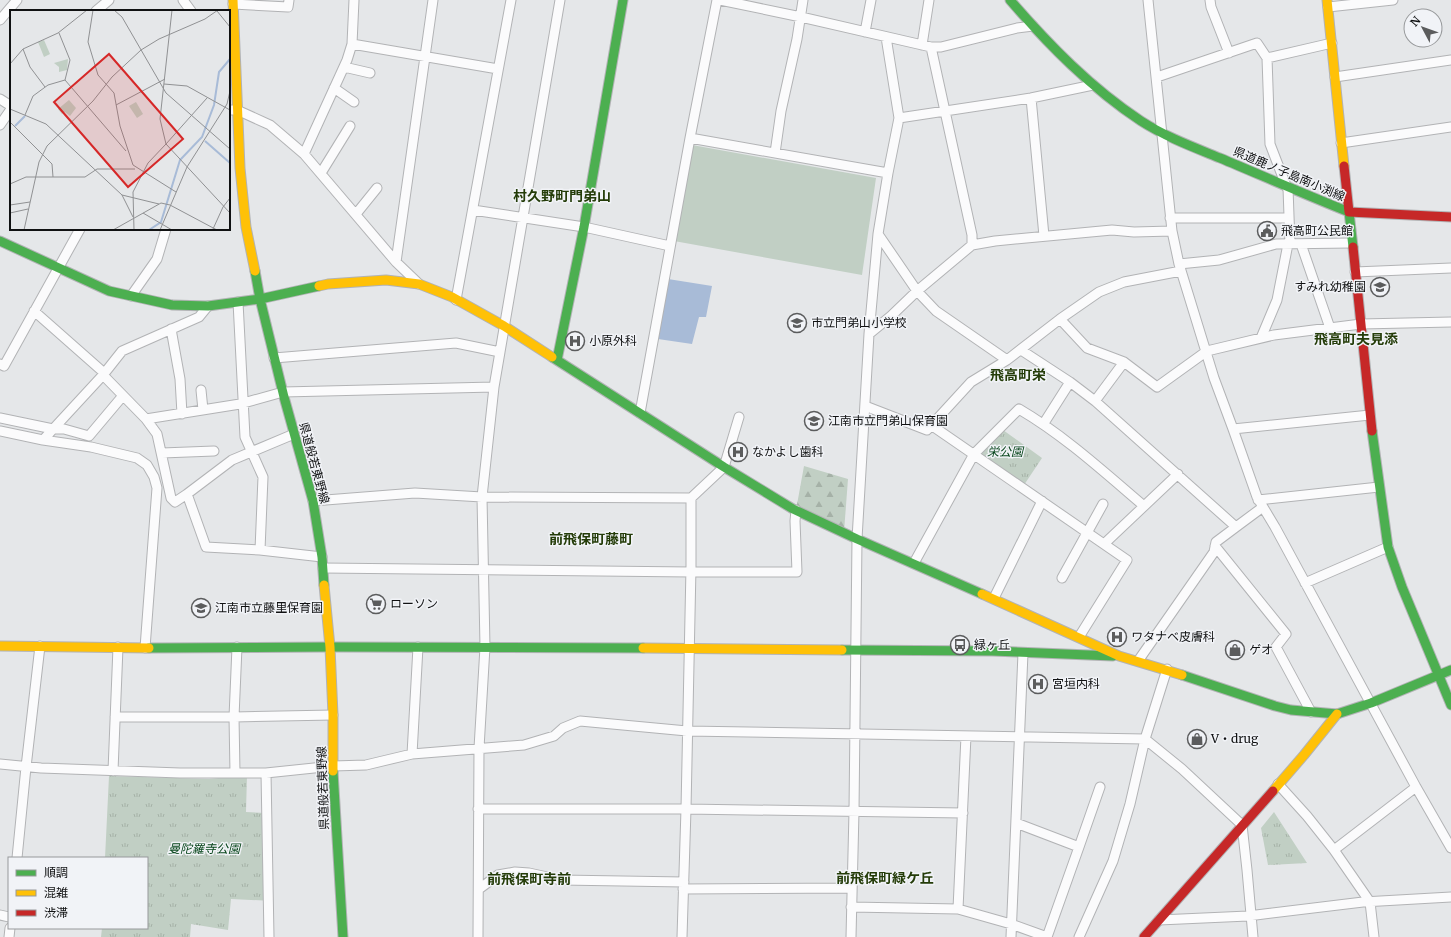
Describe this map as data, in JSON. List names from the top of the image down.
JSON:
{
  "streets": {
    "street": ["県道鹿ノ子島南小渕線", "県道般若東野線"]
  },
  "districts": [
    "村久野町門弟山",
    "飛高町夫見添",
    "飛高町栄",
    "前飛保町藤町",
    "前飛保町緑ケ丘",
    "前飛保町寺前"
  ],
  "parks": ["栄公園", "曼陀羅寺公園"],
  "places": {
    "public building": ["飛高町公民館"],
    "school or university": [
      "すみれ幼稚園",
      "市立門弟山小学校",
      "江南市立門弟山保育園",
      "江南市立藤里保育園"
    ],
    "hospital": [
      "小原外科",
      "なかよし歯科",
      "ワタナベ皮膚科",
      "宮垣内科"
    ],
    "supermarket": ["ローソン"],
    "bus stop": ["緑ヶ丘"],
    "shop": ["ゲオ", "V・drug"]
  },
  "legend": ["順調", "混雑", "渋滞"],
  "north": "top left"
}
